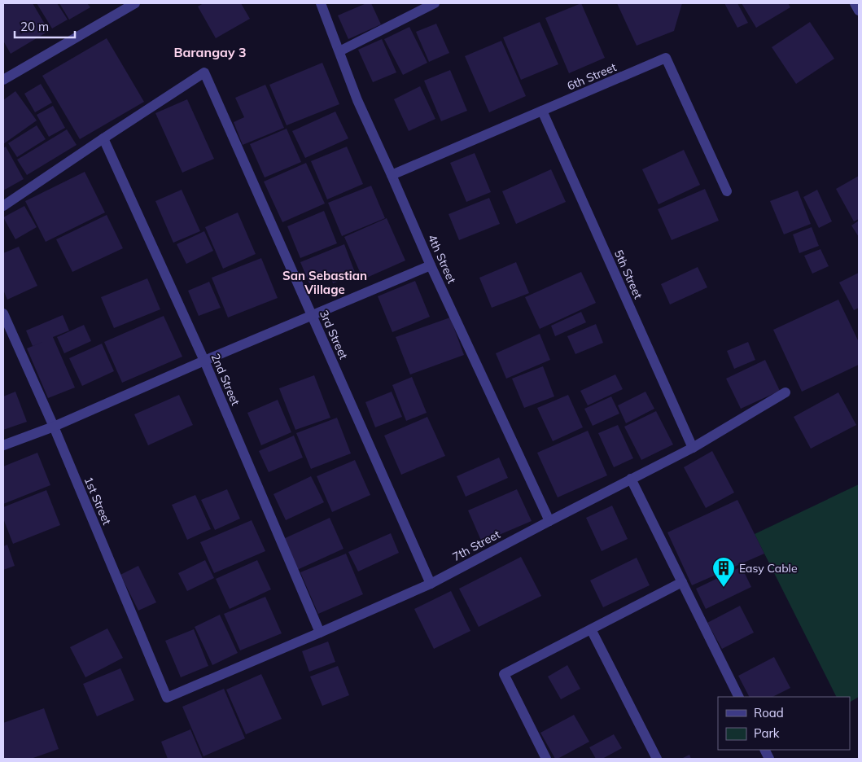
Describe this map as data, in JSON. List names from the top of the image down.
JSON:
{
  "streets": {
    "street": [
      "6th Street",
      "4th Street",
      "5th Street",
      "3rd Street",
      "2nd Street",
      "1st Street",
      "7th Street"
    ]
  },
  "crossings": [
    ["6th Street", "4th Street"],
    ["6th Street", "5th Street"],
    ["4th Street", "7th Street"],
    ["5th Street", "7th Street"],
    ["3rd Street", "2nd Street"],
    ["3rd Street", "7th Street"],
    ["2nd Street", "7th Street"],
    ["1st Street", "7th Street"]
  ],
  "districts": ["Barangay 3", "San Sebastian Village"],
  "places": {
    "building": ["Easy Cable"]
  },
  "legend": ["Road", "Park"],
  "scale_bar": "20 m"
}
